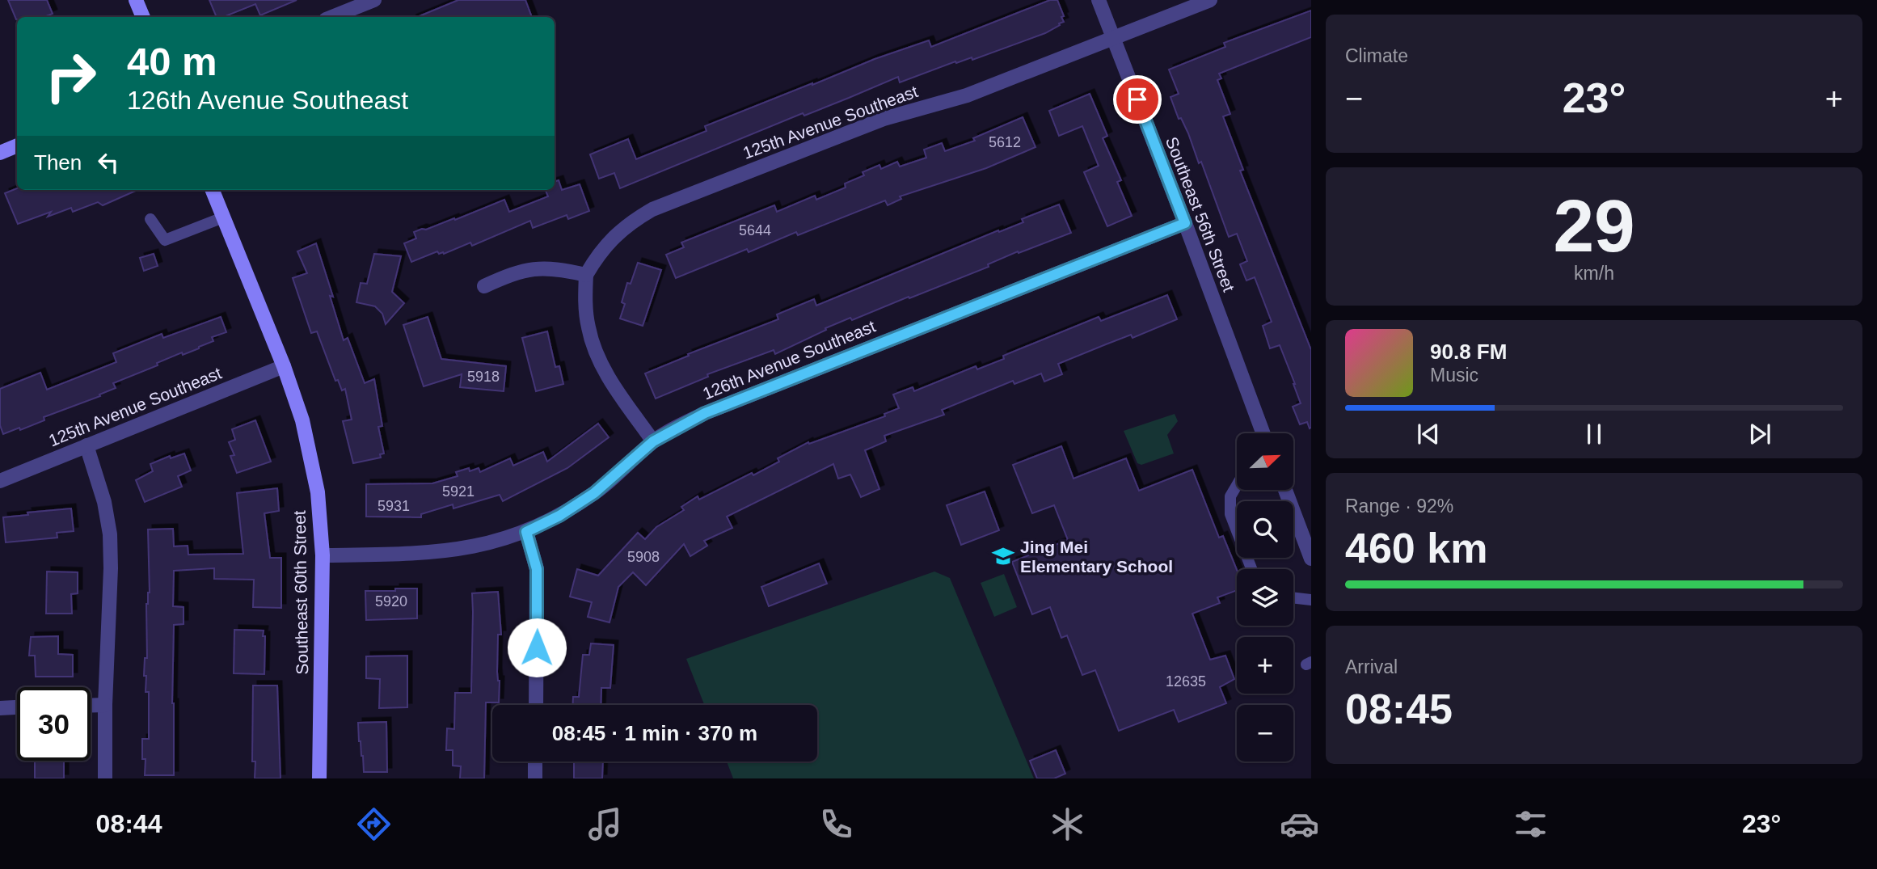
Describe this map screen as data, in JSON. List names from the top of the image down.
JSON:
{
  "streets": {
    "street": [
      "125th Avenue Southeast",
      "Southeast 56th Street",
      "126th Avenue Southeast",
      "Southeast 60th Street"
    ]
  },
  "crossings": [
    ["125th Avenue Southeast", "Southeast 56th Street"],
    ["125th Avenue Southeast", "Southeast 60th Street"],
    ["Southeast 56th Street", "126th Avenue Southeast"],
    ["126th Avenue Southeast", "Southeast 60th Street"]
  ],
  "places": {
    "school or university": ["Jing Mei Elementary School"]
  },
  "house_numbers": [
    "5612",
    "5644",
    "5918",
    "5921",
    "5931",
    "5908",
    "5920",
    "12635"
  ],
  "north": "top right",
  "page": {
    "tile": [
      "Climate",
      ["29", "km/h"],
      ["Range · 92%", "460 km"],
      ["Arrival", "08:45"]
    ],
    "turn": ["40 m", "126th Avenue Southeast"],
    "heat": ["−", "23°", "+"],
    "then": "Then",
    "song": ["90.8 FM", "Music"],
    "map_buttons": ["+", "−"],
    "limit": "30",
    "trip": "08:45 · 1 min · 370 m",
    "tabs": ["08:44", "23°"]
  }
}
